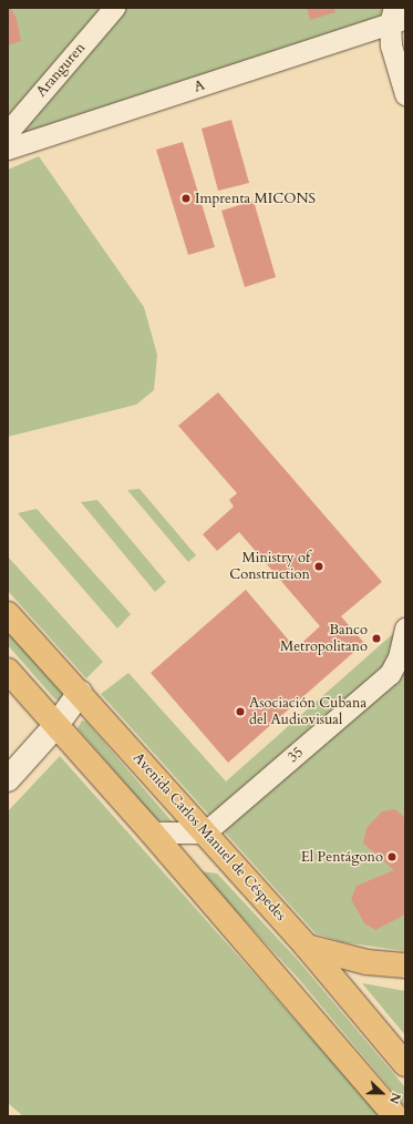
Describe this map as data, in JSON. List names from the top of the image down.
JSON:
{
  "streets": {
    "main road": ["Avenida Carlos Manuel de Céspedes"],
    "street": ["Aranguren", "A", "35"]
  },
  "crossings": [
    ["35", "Avenida Carlos Manuel de Céspedes"]
  ],
  "places": [
    "Imprenta MICONS",
    "Ministry of Construction",
    "Banco Metropolitano",
    "Asociación Cubana del Audiovisual",
    "El Pentágono"
  ],
  "north": "right"
}
